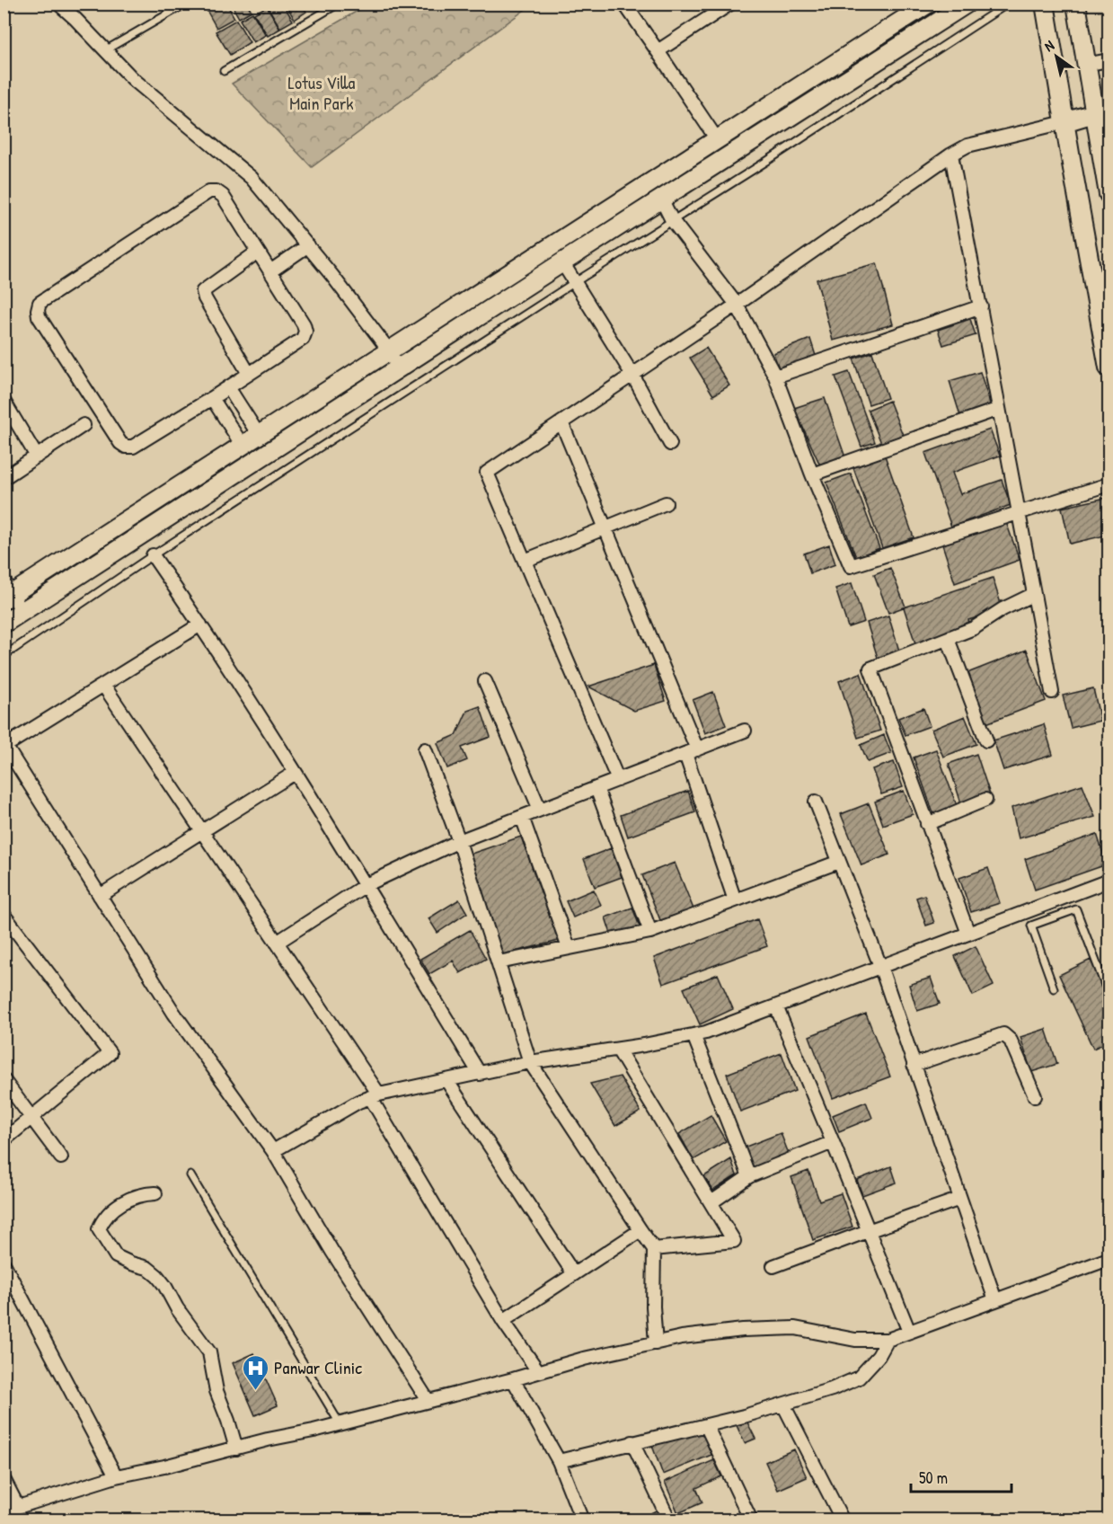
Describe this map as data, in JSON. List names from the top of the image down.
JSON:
{
  "parks": ["Lotus Villa Main Park"],
  "places": {
    "hospital": ["Panwar Clinic"]
  },
  "scale_bar": "50 m",
  "north": "top left"
}
